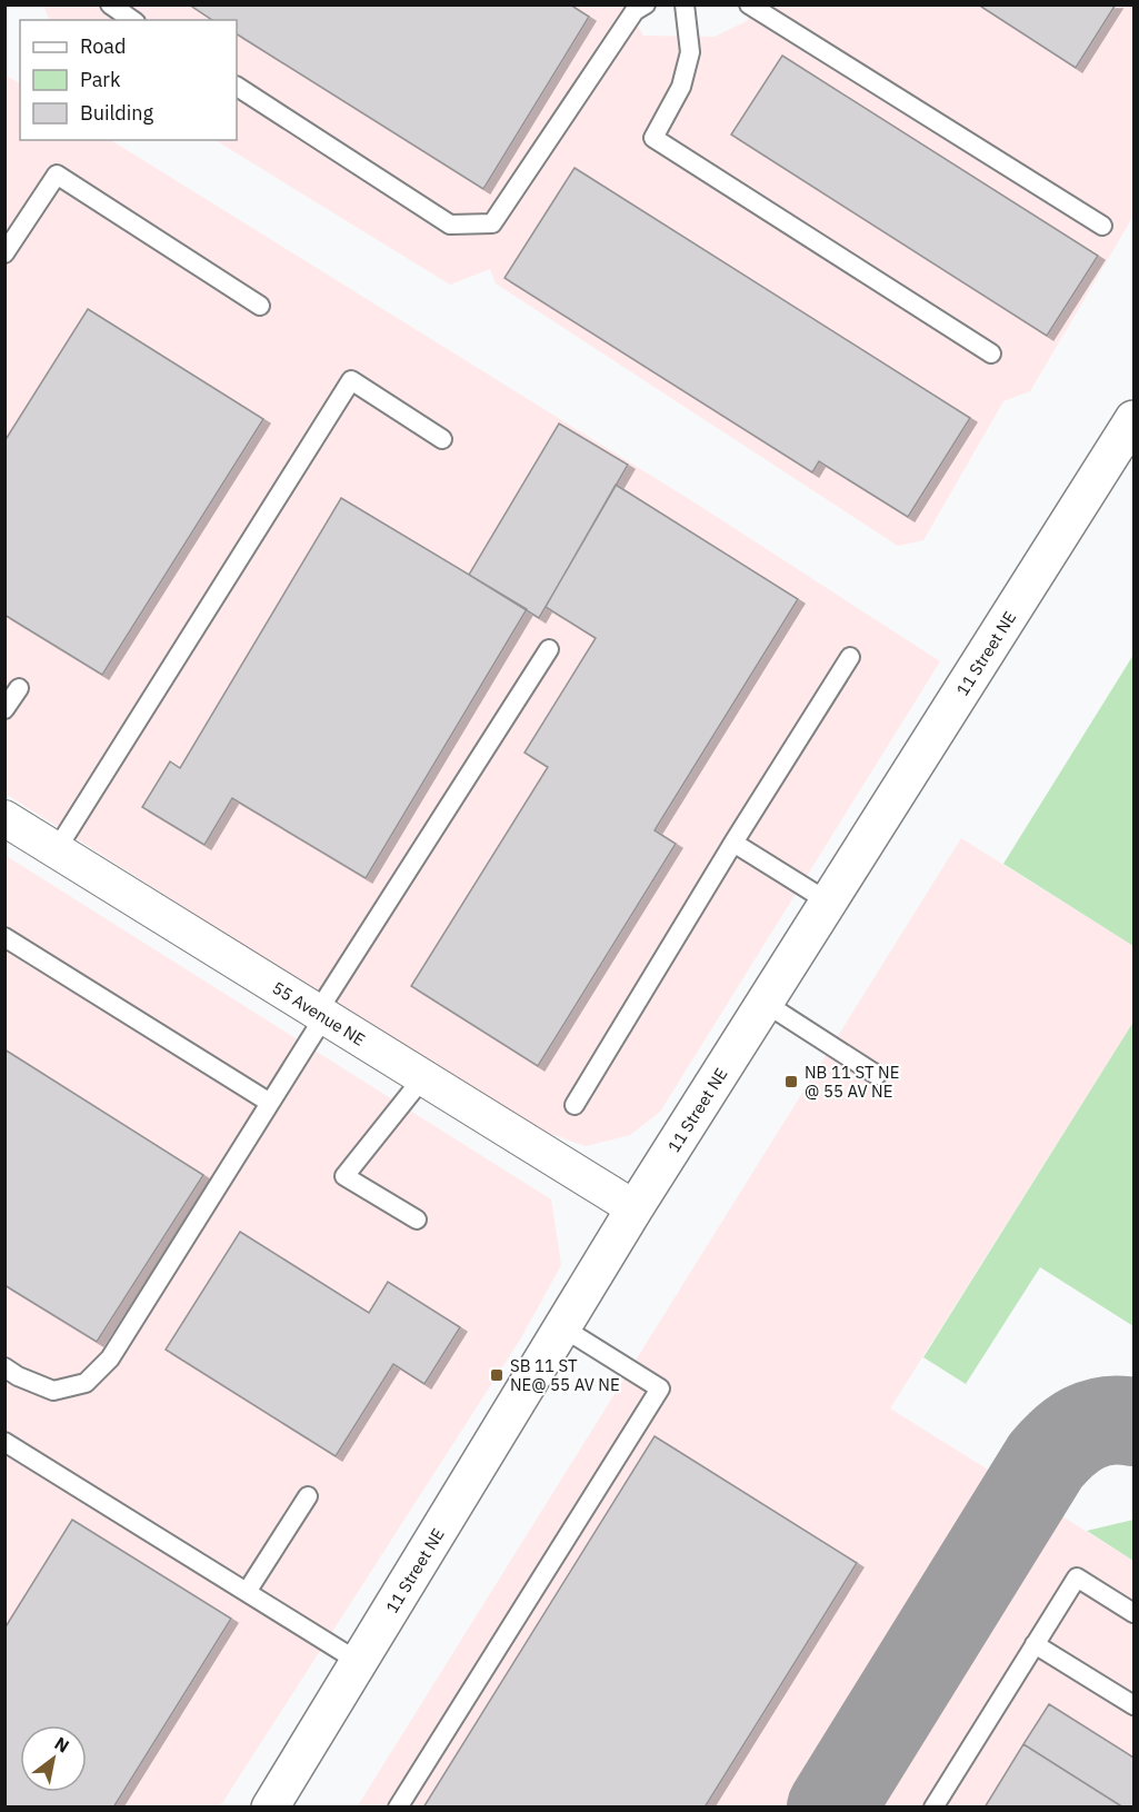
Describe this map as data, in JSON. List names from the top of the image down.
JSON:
{
  "streets": {
    "street": ["11 Street NE", "55 Avenue NE"]
  },
  "crossings": [
    ["11 Street NE", "55 Avenue NE"]
  ],
  "places": {
    "transit": ["NB 11 ST NE @ 55 AV NE", "SB 11 ST NE@ 55 AV NE"]
  },
  "legend": ["Road", "Park", "Building"],
  "north": "top right"
}
